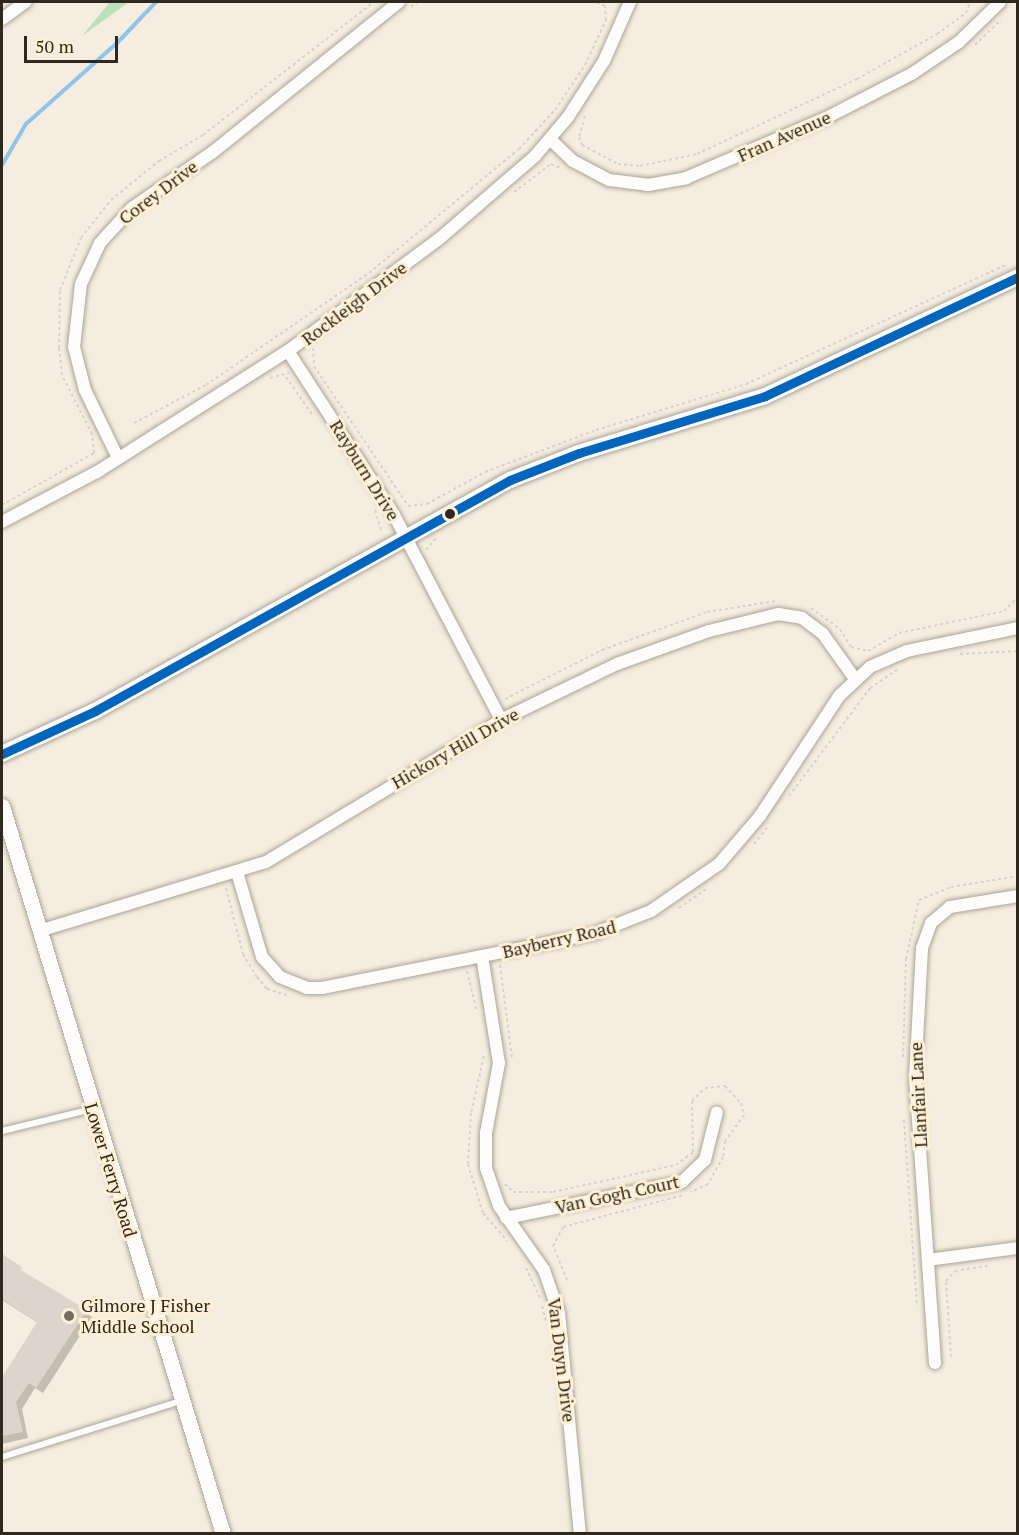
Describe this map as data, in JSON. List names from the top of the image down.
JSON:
{
  "streets": {
    "street": [
      "Fran Avenue",
      "Corey Drive",
      "Rockleigh Drive",
      "Rayburn Drive",
      "Hickory Hill Drive",
      "Bayberry Road",
      "Llanfair Lane",
      "Lower Ferry Road",
      "Van Gogh Court",
      "Van Duyn Drive"
    ]
  },
  "crossings": [
    ["Fran Avenue", "Rockleigh Drive"],
    ["Corey Drive", "Rockleigh Drive"],
    ["Rockleigh Drive", "Rayburn Drive"],
    ["Rayburn Drive", "Hickory Hill Drive"],
    ["Hickory Hill Drive", "Bayberry Road"],
    ["Hickory Hill Drive", "Lower Ferry Road"],
    ["Bayberry Road", "Van Duyn Drive"],
    ["Van Gogh Court", "Van Duyn Drive"]
  ],
  "places": ["Gilmore J Fisher Middle School"],
  "scale_bar": "50 m"
}
